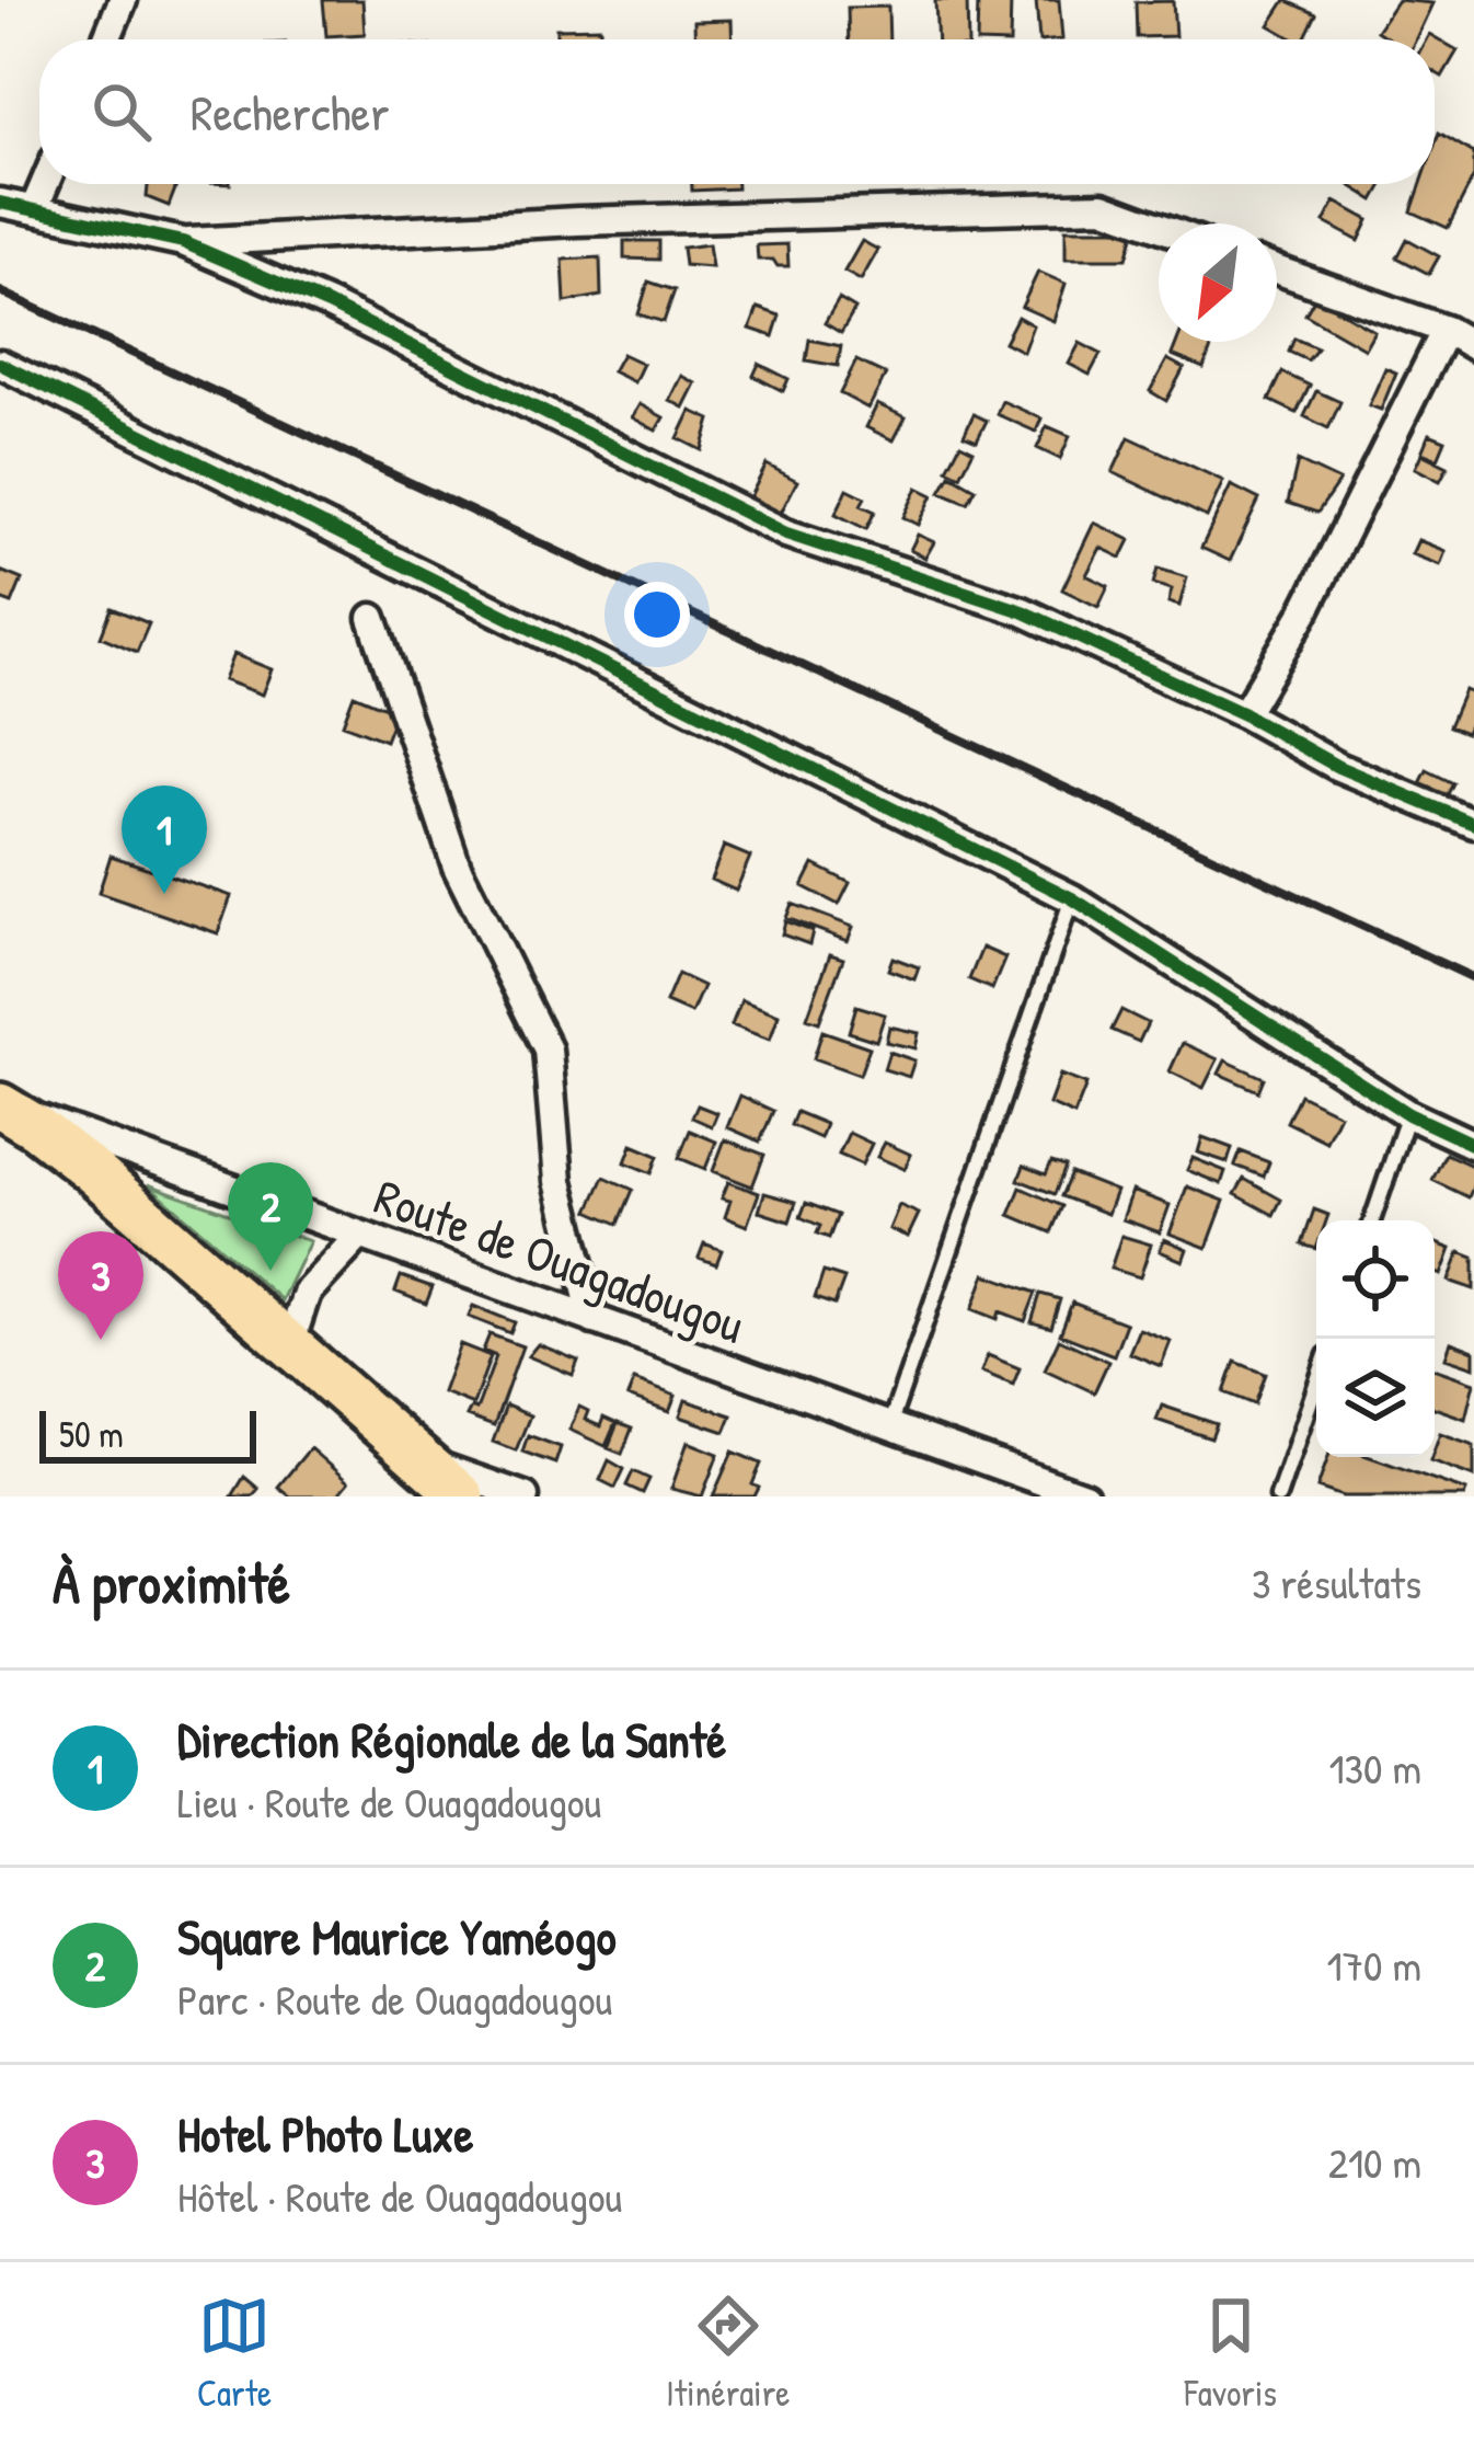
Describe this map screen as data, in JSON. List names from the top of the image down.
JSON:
{
  "streets": {
    "street": ["Route de Ouagadougou"]
  },
  "scale_bar": "50 m",
  "north": "bottom left",
  "page": {
    "search": "Rechercher",
    "pins": ["1", "2", "3"],
    "scale": "50 m",
    "heading": ["À proximité", "3 résultats"],
    "list": [
      {
        "mark": "1",
        "name": "Direction Régionale de la Santé",
        "note": "Lieu · Route de Ouagadougou",
        "value": "130 m"
      },
      {
        "mark": "2",
        "name": "Square Maurice Yaméogo",
        "note": "Parc · Route de Ouagadougou",
        "value": "170 m"
      },
      {
        "mark": "3",
        "name": "Hotel Photo Luxe",
        "note": "Hôtel · Route de Ouagadougou",
        "value": "210 m"
      }
    ],
    "nav": ["Carte", "Itinéraire", "Favoris"]
  }
}
